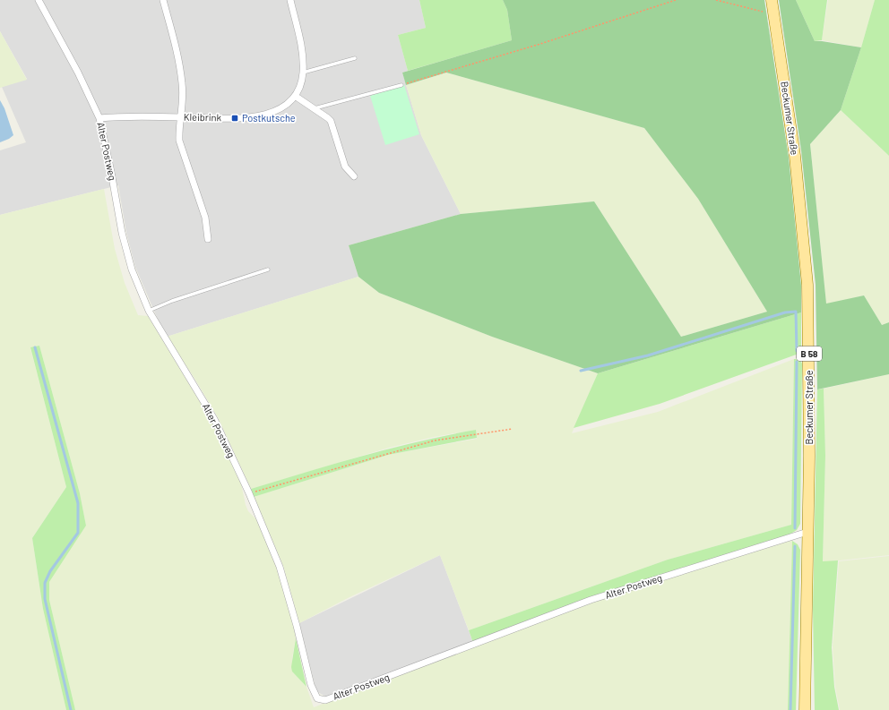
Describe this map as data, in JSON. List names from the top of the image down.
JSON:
{
  "streets": {
    "main road": ["Beckumer Straße", "B 58"],
    "street": ["Kleibrink", "Alter Postweg"]
  },
  "crossings": [
    ["Kleibrink", "Alter Postweg"],
    ["Beckumer Straße", "Alter Postweg"]
  ],
  "places": {
    "transit": ["Postkutsche"]
  }
}
